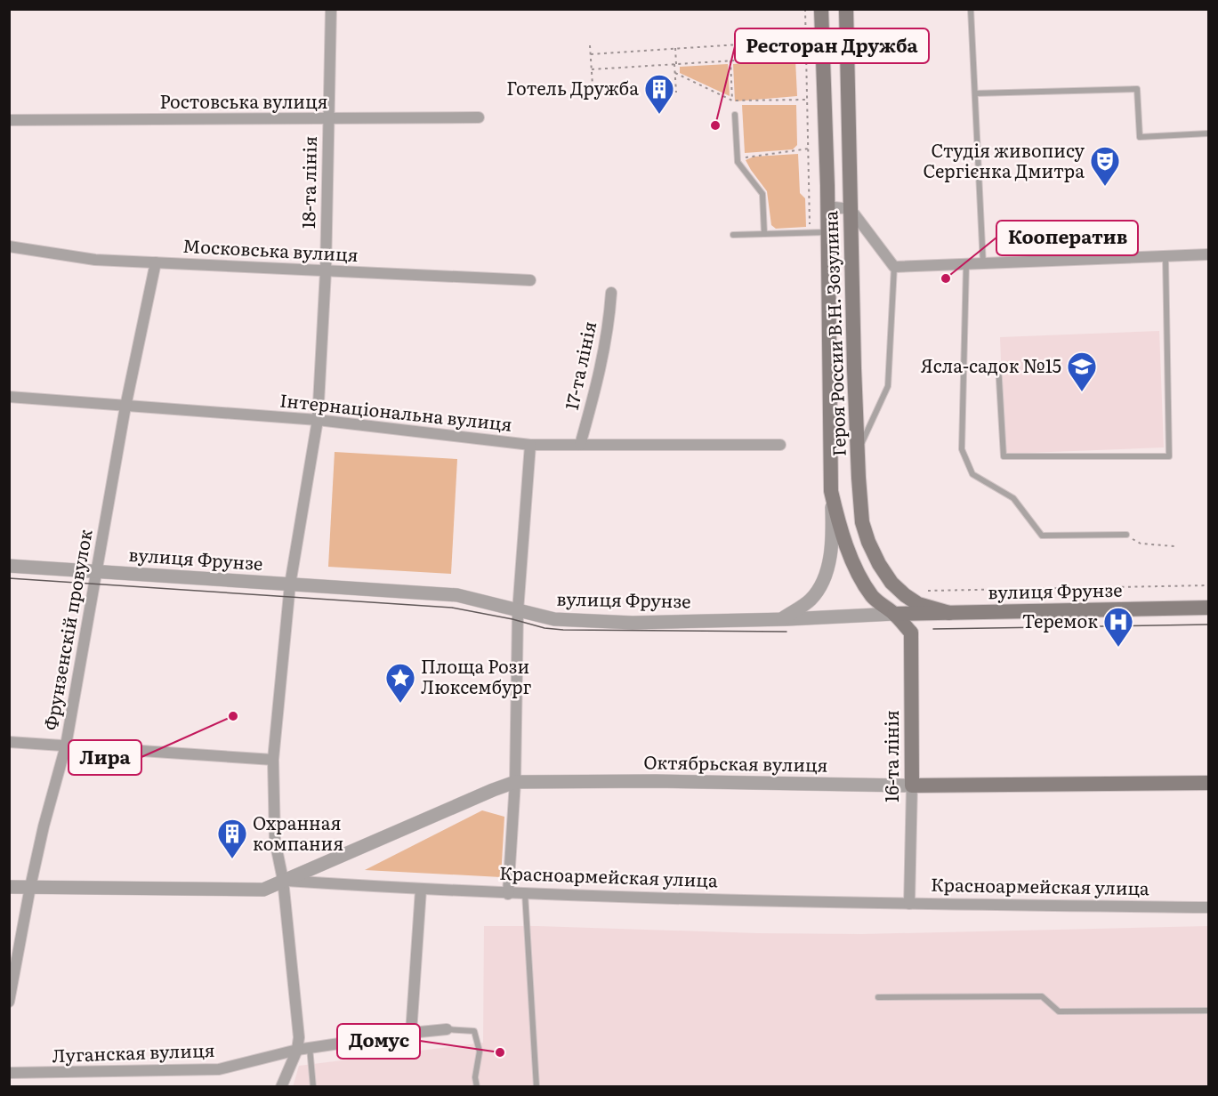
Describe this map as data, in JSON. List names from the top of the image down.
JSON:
{
  "streets": {
    "main road": [
      "Героя России В.Н. Зозулина",
      "вулиця Фрунзе",
      "16-та лінія",
      "Октябрьская вулиця"
    ],
    "street": [
      "Ростовська вулиця",
      "18-та лінія",
      "Московська вулиця",
      "17-та лінія",
      "Інтернаціональна вулиця",
      "Фрунзенскій провулок",
      "Красноармейская улица",
      "Луганская вулиця"
    ]
  },
  "crossings": [
    ["Ростовська вулиця", "18-та лінія"],
    ["18-та лінія", "Московська вулиця"],
    ["18-та лінія", "Інтернаціональна вулиця"],
    ["Московська вулиця", "Фрунзенскій провулок"],
    ["Героя России В.Н. Зозулина", "вулиця Фрунзе"],
    ["Героя России В.Н. Зозулина", "16-та лінія"],
    ["17-та лінія", "Інтернаціональна вулиця"],
    ["Інтернаціональна вулиця", "Фрунзенскій провулок"],
    ["вулиця Фрунзе", "Фрунзенскій провулок"],
    ["вулиця Фрунзе", "16-та лінія"],
    ["Фрунзенскій провулок", "Красноармейская улица"],
    ["16-та лінія", "Октябрьская вулиця"],
    ["16-та лінія", "Красноармейская улица"],
    ["Октябрьская вулиця", "Красноармейская улица"]
  ],
  "places": {
    "building": ["Готель Дружба", "Охранная компания"],
    "other": [
      "Ресторан Дружба",
      "Кооператив",
      "Лира",
      "Домус"
    ],
    "theatre": ["Студія живопису Сергієнка Дмитра"],
    "school or university": ["Ясла-садок №15"],
    "hospital": ["Теремок"],
    "place": ["Площа Рози Люксембург"]
  }
}
